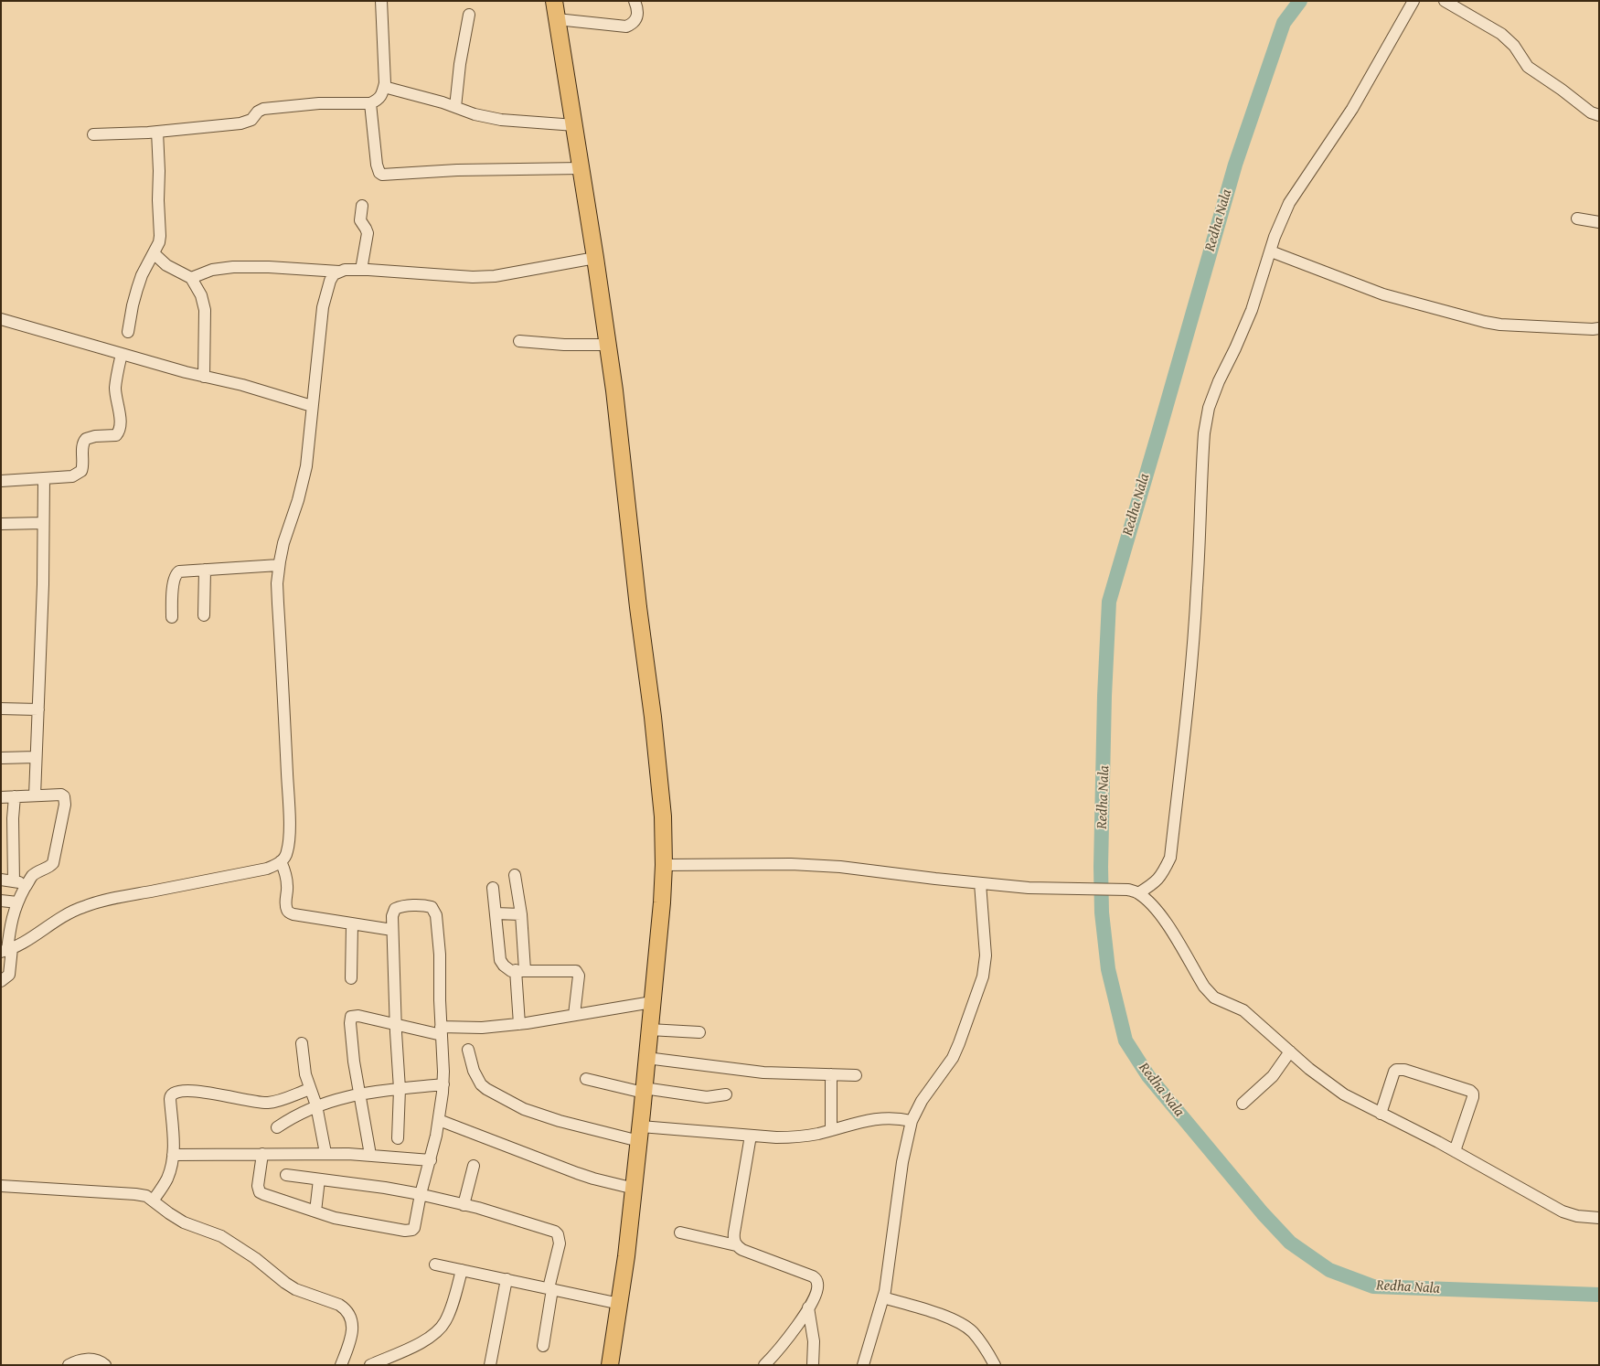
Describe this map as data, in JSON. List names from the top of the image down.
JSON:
{
  "water": ["Redha Nala"]
}
